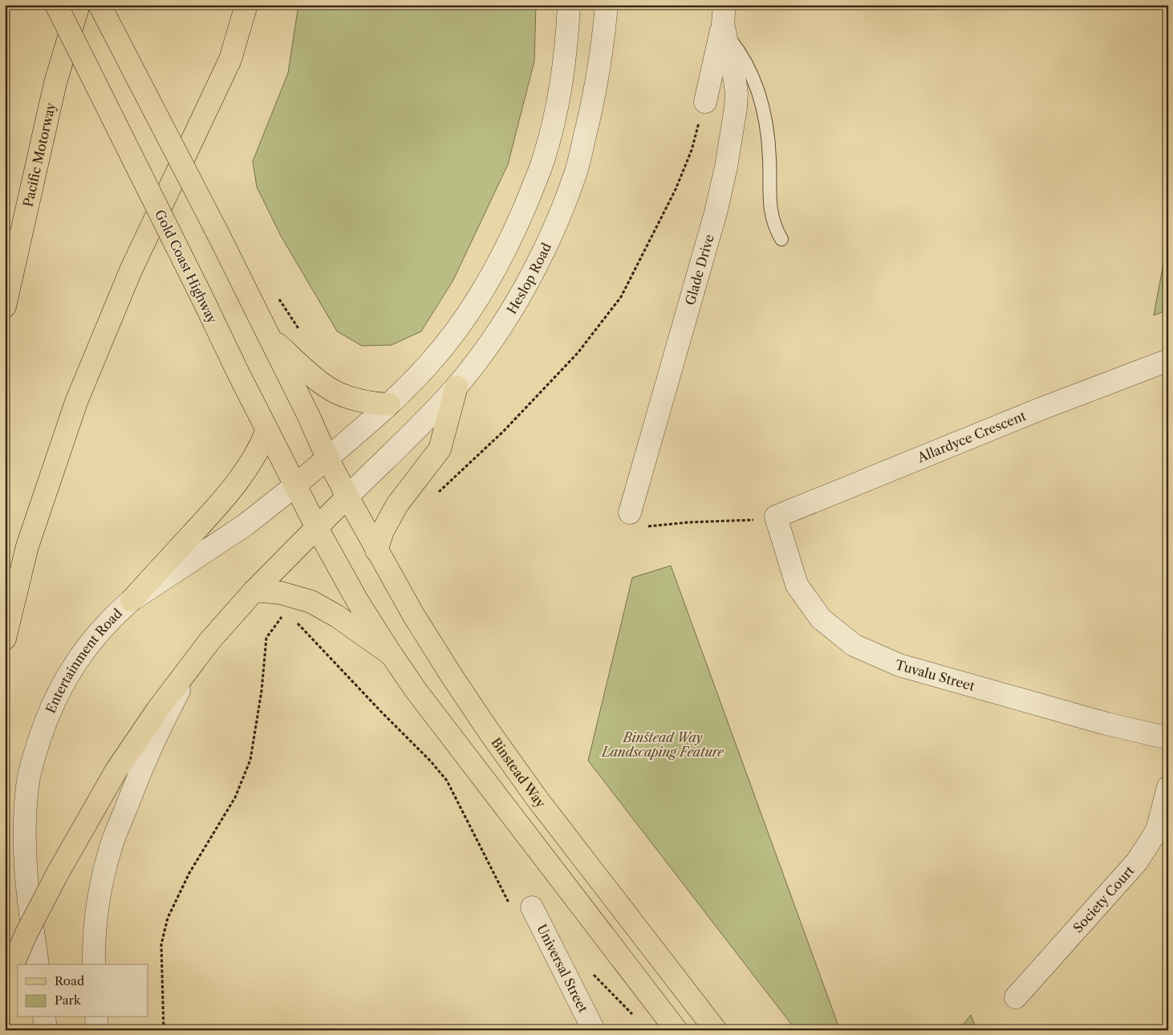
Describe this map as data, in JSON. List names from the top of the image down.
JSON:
{
  "streets": {
    "main road": [
      "Pacific Motorway",
      "Gold Coast Highway",
      "Entertainment Road",
      "Binstead Way"
    ],
    "street": [
      "Glade Drive",
      "Heslop Road",
      "Allardyce Crescent",
      "Tuvalu Street",
      "Society Court",
      "Universal Street"
    ]
  },
  "crossings": [
    ["Gold Coast Highway", "Entertainment Road"],
    ["Heslop Road", "Binstead Way"],
    ["Allardyce Crescent", "Tuvalu Street"]
  ],
  "parks": ["Binstead Way Landscaping Feature"],
  "legend": ["Road", "Park"]
}
